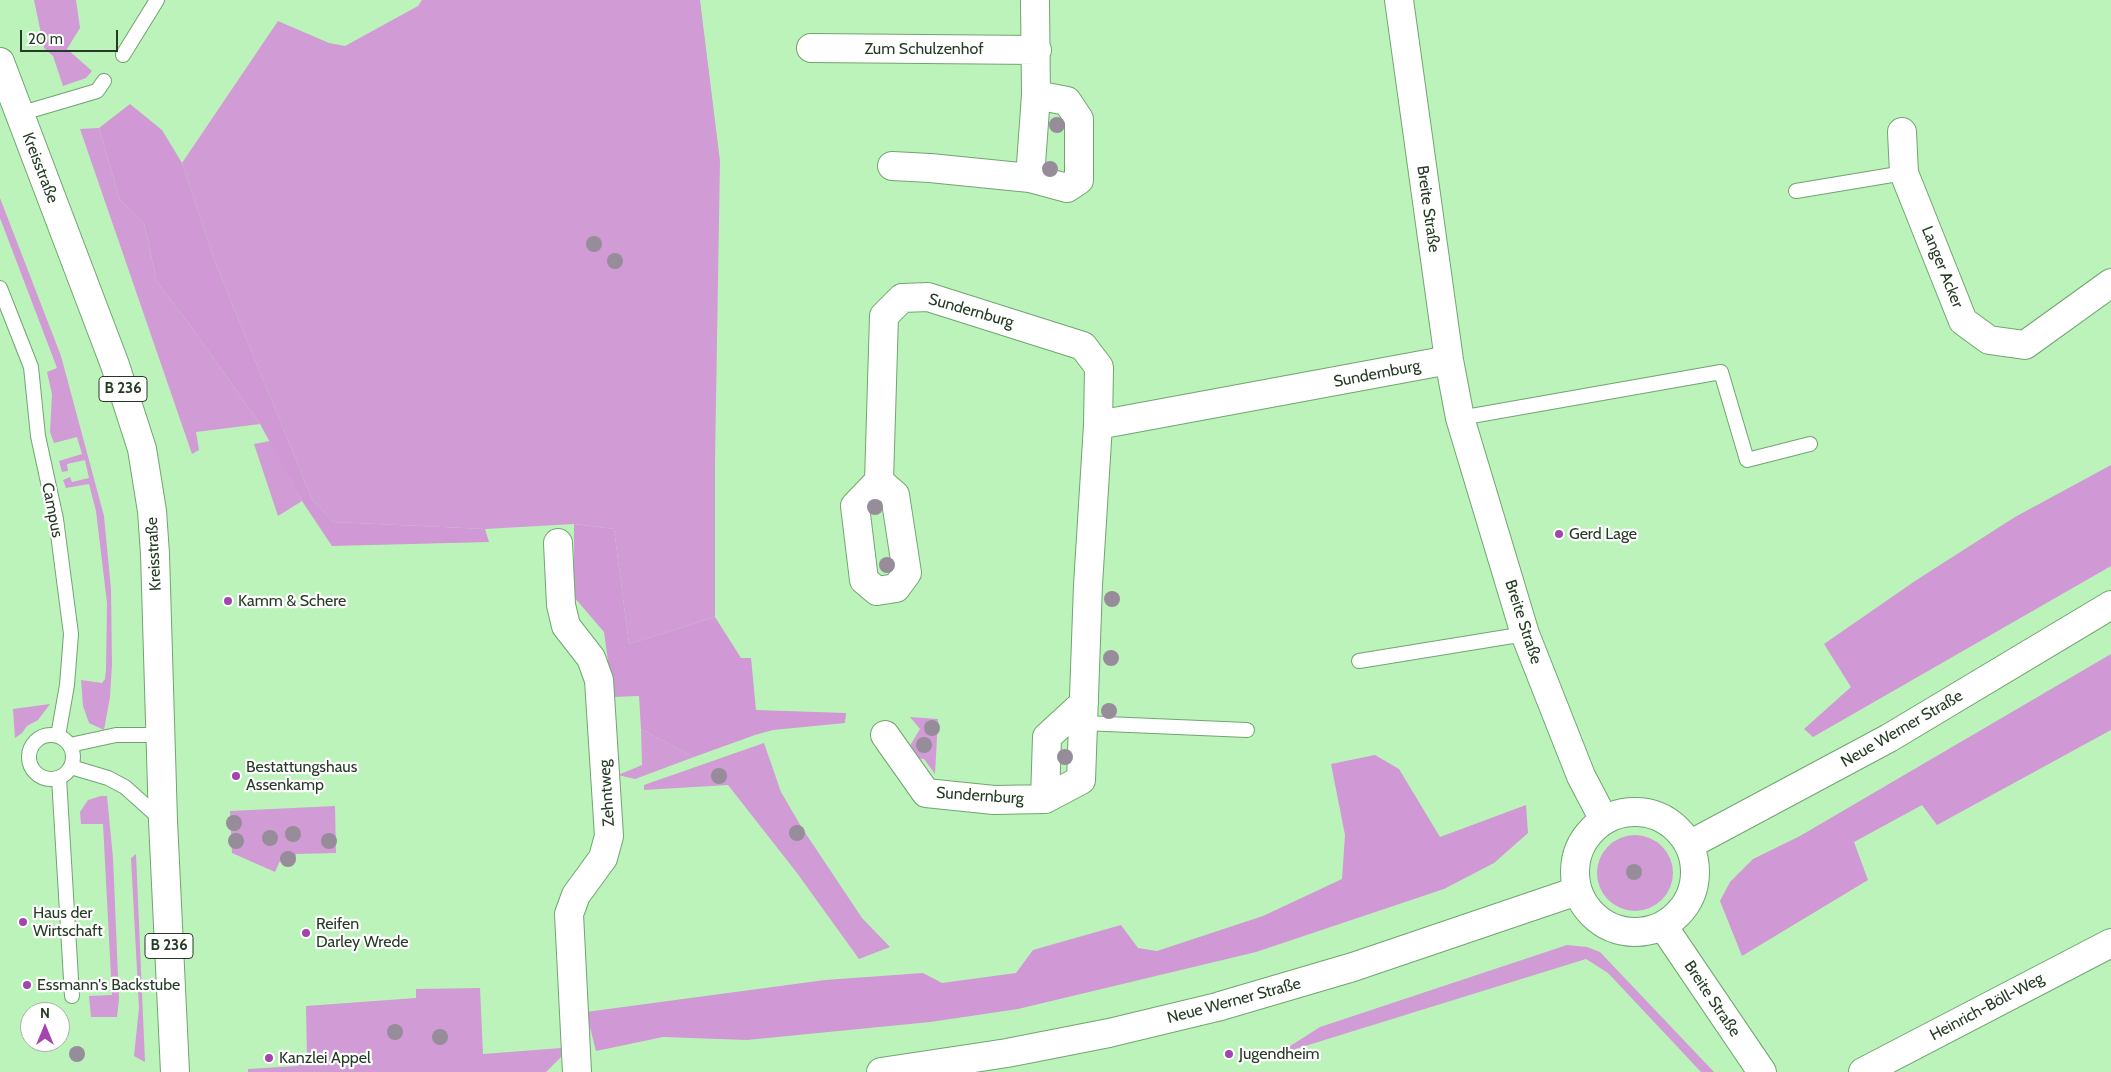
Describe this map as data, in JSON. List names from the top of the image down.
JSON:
{
  "streets": {
    "street": [
      "Zum Schulzenhof",
      "Kreisstraße",
      "Breite Straße",
      "Langer Acker",
      "Sundernburg",
      "B 236",
      "Neue Werner Straße",
      "Zehntweg",
      "Heinrich-Böll-Weg"
    ],
    "lane": ["Campus"]
  },
  "crossings": [
    ["Breite Straße", "Sundernburg"],
    ["Breite Straße", "Neue Werner Straße"]
  ],
  "places": [
    "Gerd Lage",
    "Kamm & Schere",
    "Bestattungshaus Assenkamp",
    "Haus der Wirtschaft",
    "Reifen Darley Wrede",
    "Essmann's Backstube",
    "Jugendheim",
    "Kanzlei Appel"
  ],
  "scale_bar": "20 m",
  "north": "top"
}
